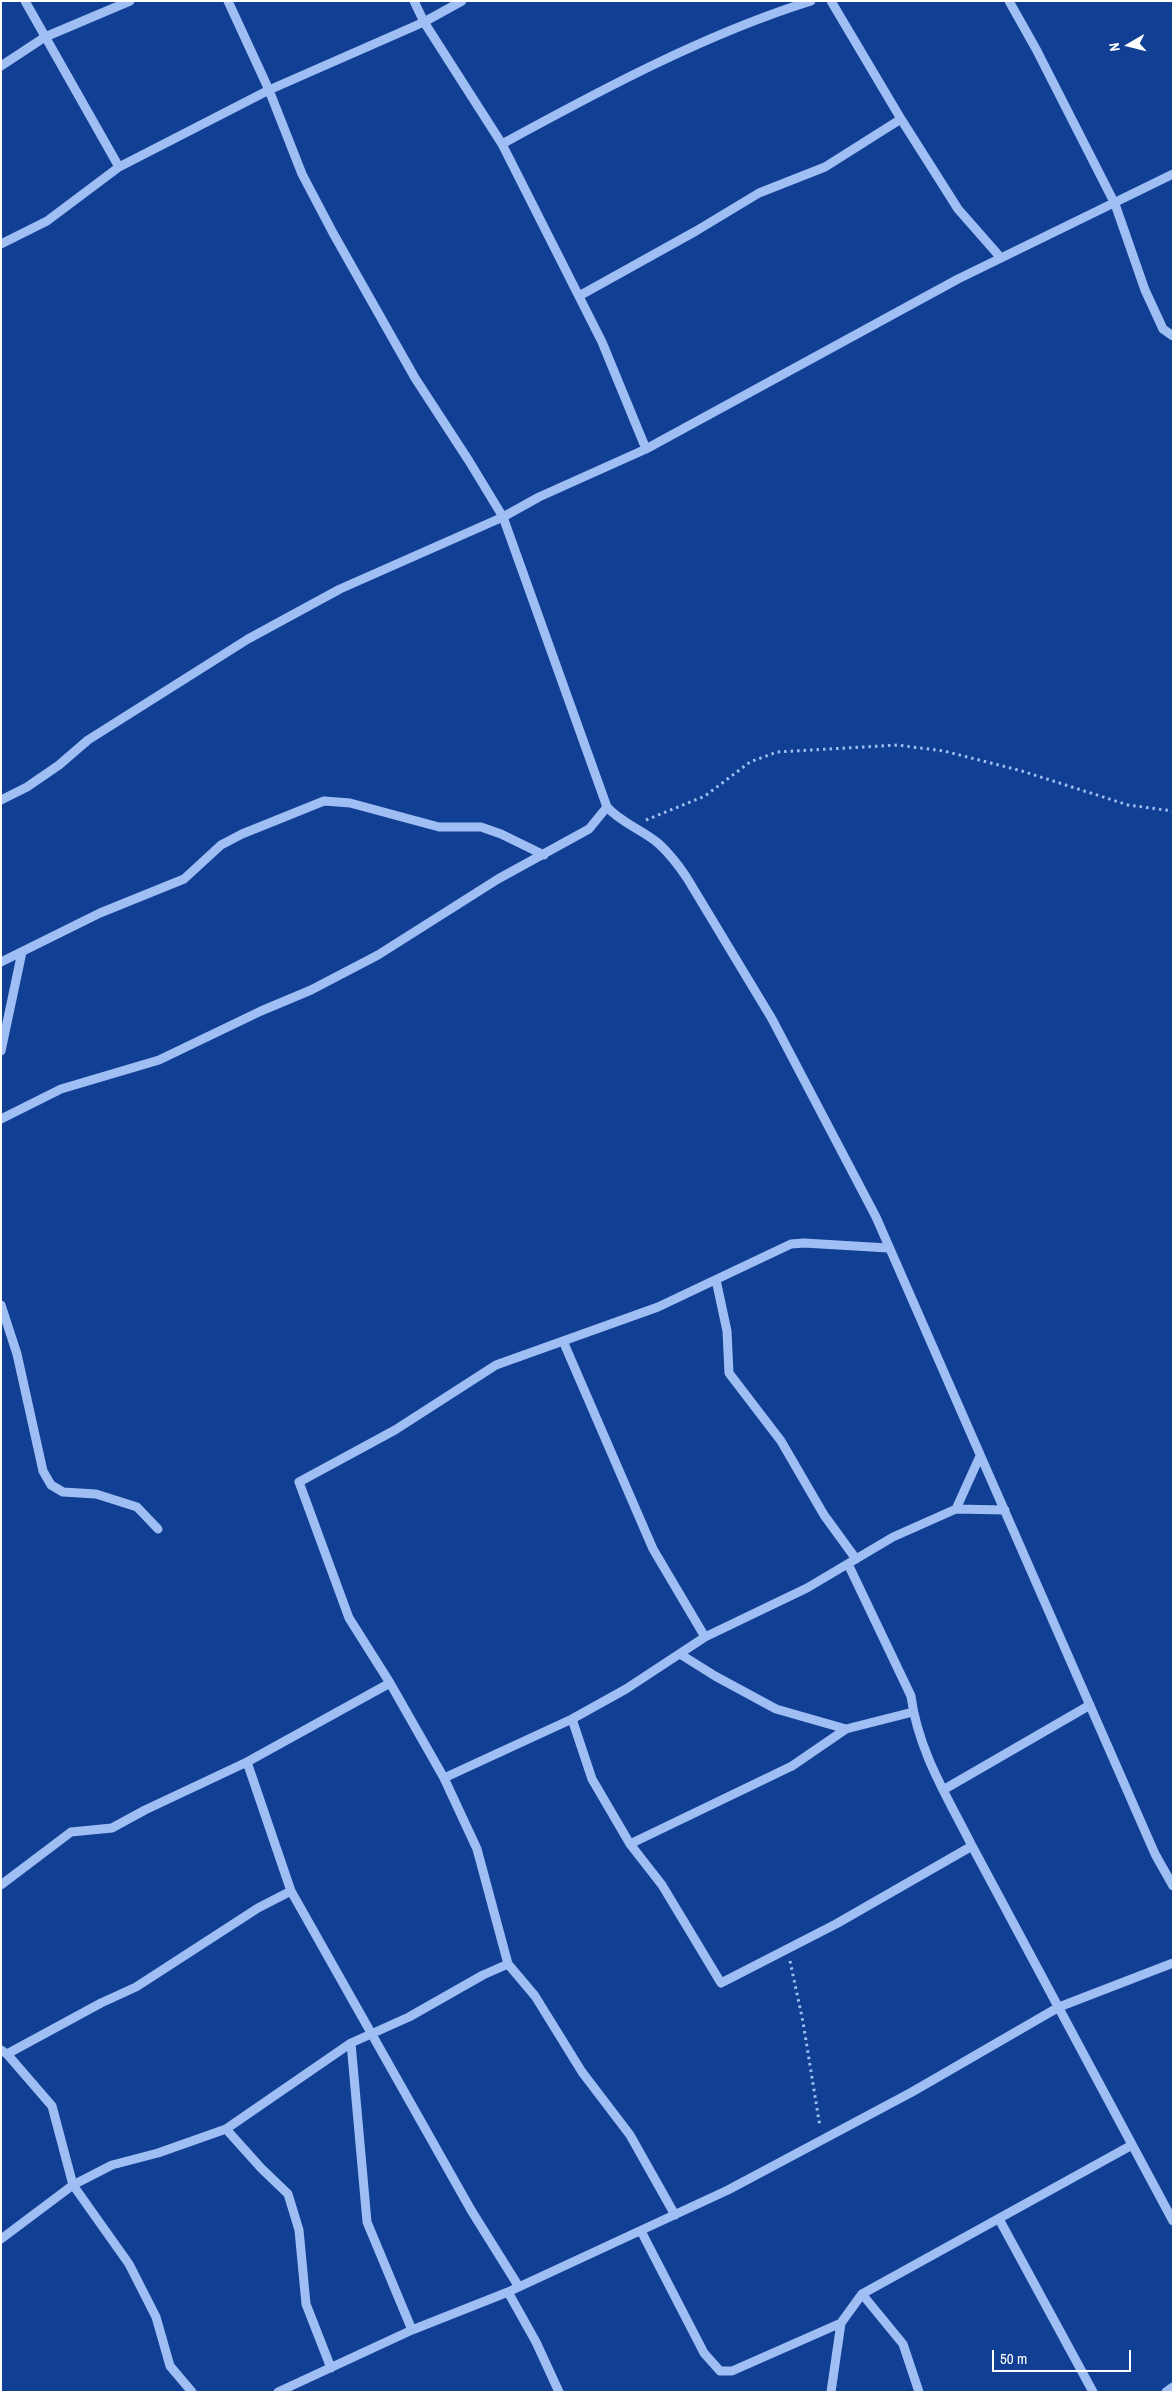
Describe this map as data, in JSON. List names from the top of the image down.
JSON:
{
  "scale_bar": "50 m",
  "north": "left"
}
